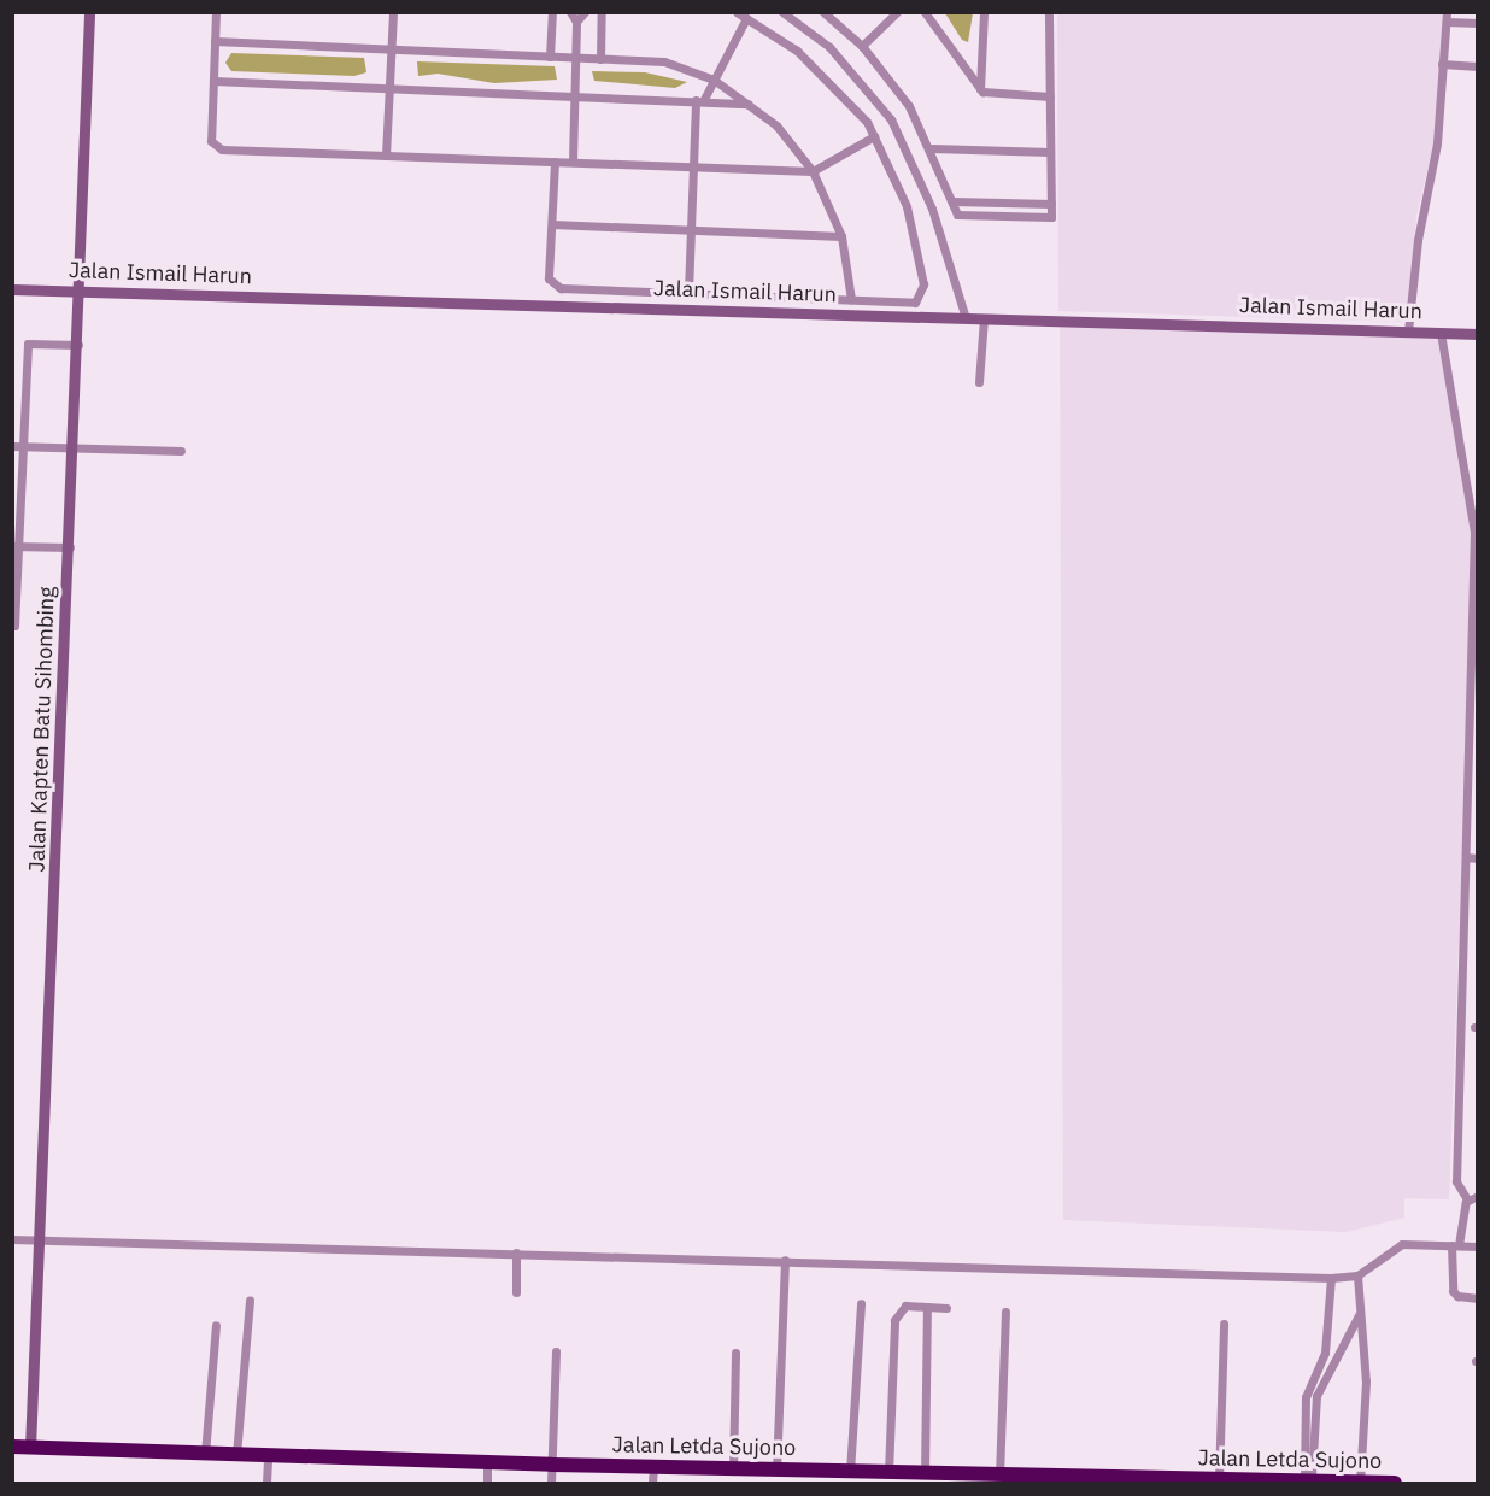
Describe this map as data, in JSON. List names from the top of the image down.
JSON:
{
  "streets": {
    "highway": ["Jalan Letda Sujono"],
    "street": ["Jalan Ismail Harun", "Jalan Kapten Batu Sihombing"]
  },
  "crossings": [
    ["Jalan Ismail Harun", "Jalan Kapten Batu Sihombing"],
    ["Jalan Kapten Batu Sihombing", "Jalan Letda Sujono"]
  ]
}
